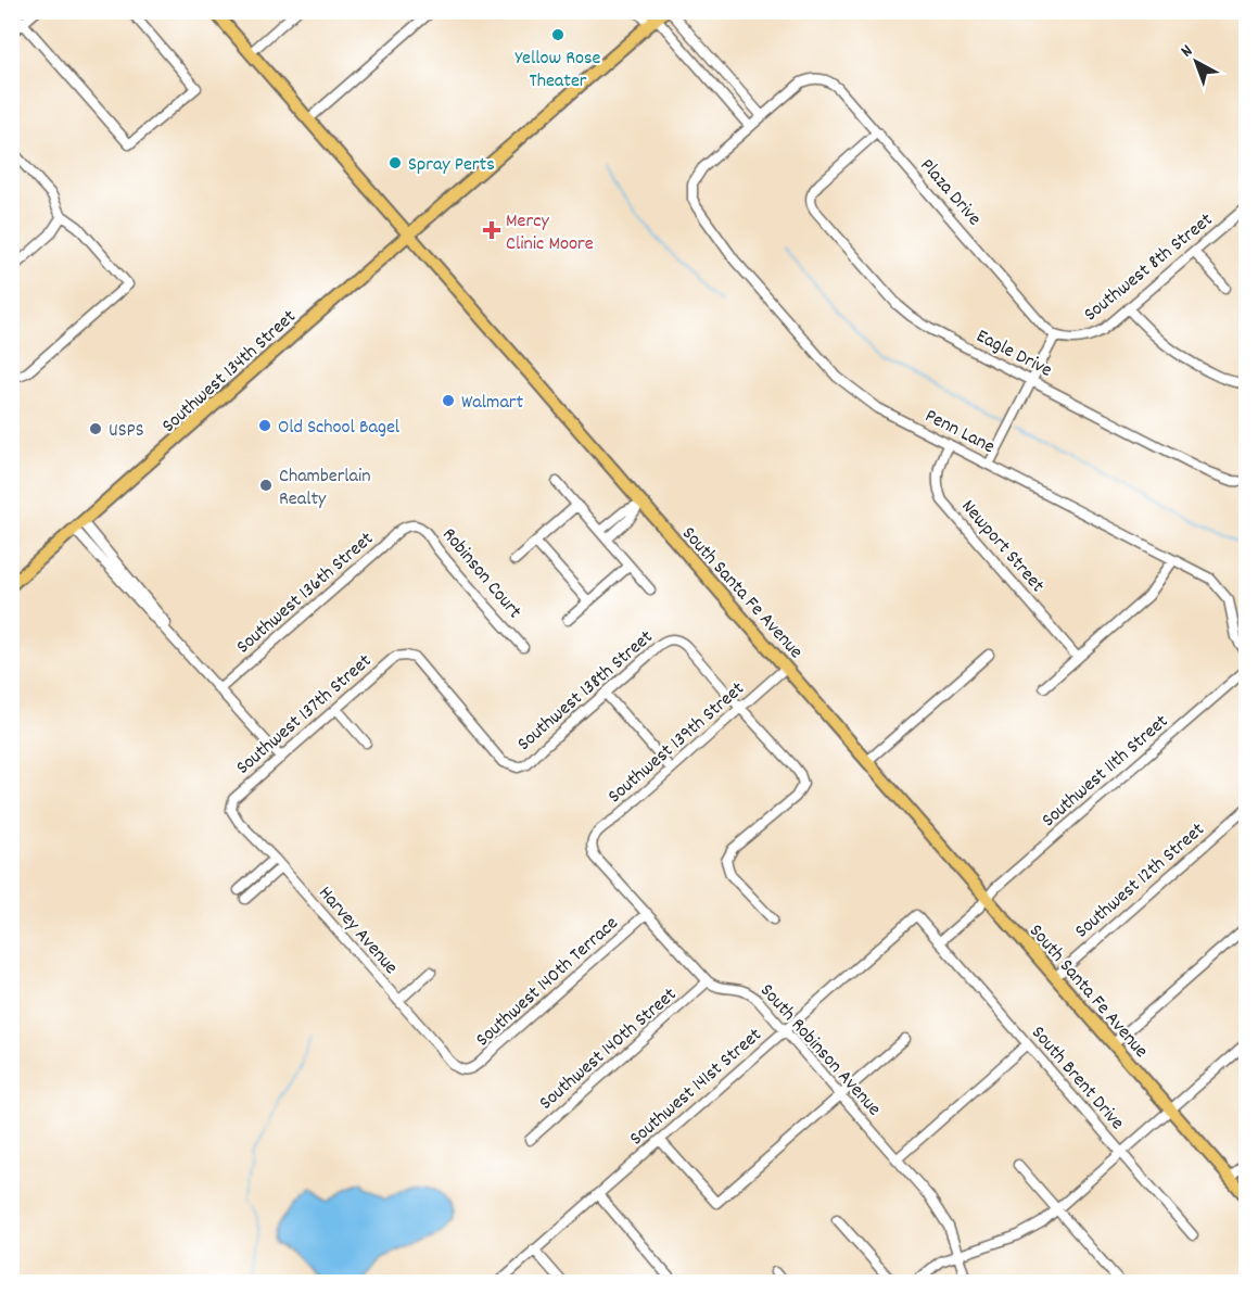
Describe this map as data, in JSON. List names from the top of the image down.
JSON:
{
  "streets": {
    "main road": ["Southwest 134th Street", "South Santa Fe Avenue"],
    "street": [
      "Plaza Drive",
      "Southwest 8th Street",
      "Eagle Drive",
      "Penn Lane",
      "Newport Street",
      "Robinson Court",
      "Southwest 136th Street",
      "Southwest 138th Street",
      "Southwest 137th Street",
      "Southwest 139th Street",
      "Southwest 11th Street",
      "Southwest 12th Street",
      "Harvey Avenue",
      "Southwest 140th Terrace",
      "Southwest 140th Street",
      "South Robinson Avenue",
      "South Brent Drive",
      "Southwest 141st Street"
    ]
  },
  "crossings": [
    ["Plaza Drive", "Southwest 8th Street"],
    ["Plaza Drive", "Eagle Drive"],
    ["Southwest 134th Street", "South Santa Fe Avenue"],
    ["Penn Lane", "Newport Street"],
    ["Robinson Court", "Southwest 136th Street"],
    ["South Santa Fe Avenue", "Southwest 139th Street"],
    ["South Santa Fe Avenue", "Southwest 11th Street"],
    ["South Santa Fe Avenue", "Southwest 12th Street"],
    ["Southwest 138th Street", "Southwest 137th Street"],
    ["Southwest 138th Street", "Southwest 139th Street"],
    ["Southwest 137th Street", "Harvey Avenue"],
    ["Southwest 139th Street", "Southwest 140th Terrace"],
    ["Harvey Avenue", "Southwest 140th Terrace"],
    ["Southwest 140th Street", "South Robinson Avenue"],
    ["South Robinson Avenue", "Southwest 141st Street"],
    ["South Brent Drive", "Southwest 141st Street"]
  ],
  "places": {
    "other": [
      "Yellow Rose Theater",
      "Spray Perts",
      "Walmart",
      "Old School Bagel",
      "USPS",
      "Chamberlain Realty"
    ],
    "health": ["Mercy Clinic Moore"]
  },
  "north": "top left"
}
